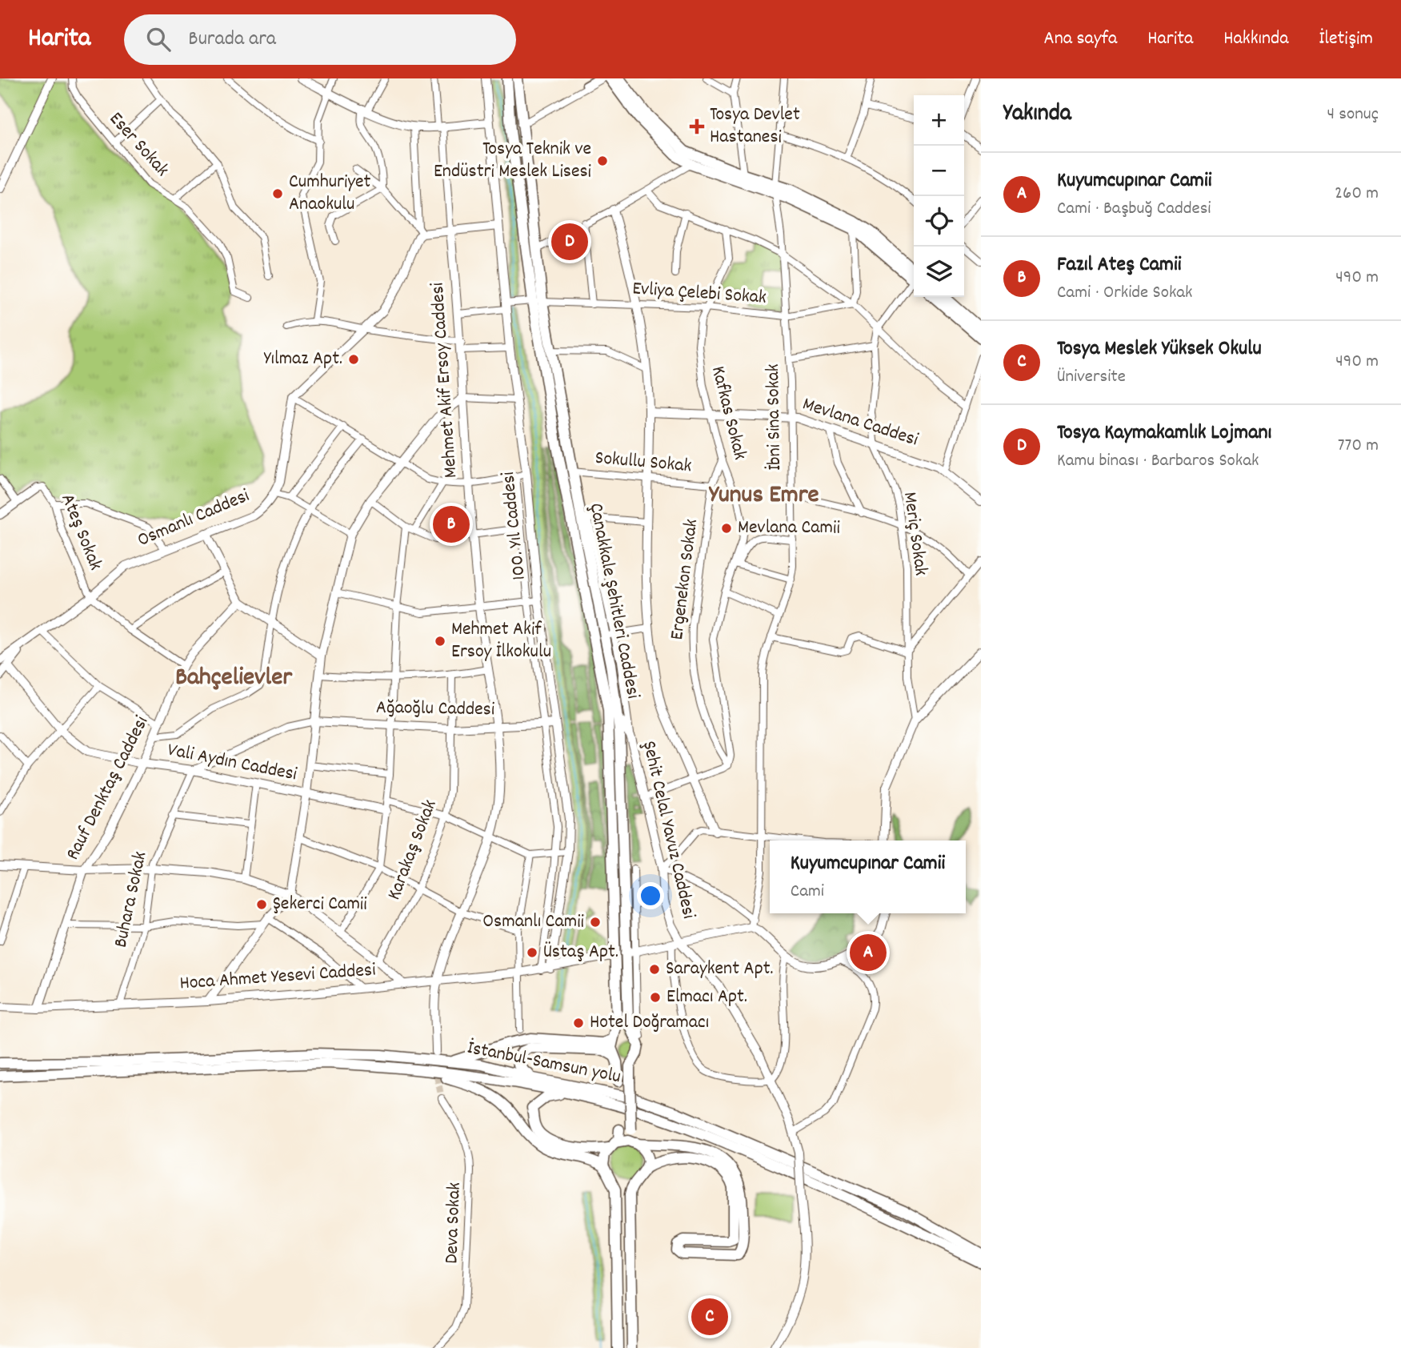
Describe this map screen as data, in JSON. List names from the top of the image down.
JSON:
{
  "streets": {
    "main road": ["Çanakkale Şehitleri Caddesi", "İstanbul-Samsun yolu"],
    "street": [
      "Eser Sokak",
      "Evliya Çelebi Sokak",
      "Mehmet Akif Ersoy Caddesi",
      "Kafkas Sokak",
      "İbni Sina Sokak",
      "Mevlana Caddesi",
      "Sokullu Sokak",
      "Osmanlı Caddesi",
      "100. Yıl Caddesi",
      "Ateş Sokak",
      "Meriç Sokak",
      "Ergenekon Sokak",
      "Ağaoğlu Caddesi",
      "Vali Aydın Caddesi",
      "Rauf Denktaş Caddesi",
      "Şehit Celal Yavuz Caddesi",
      "Karakaş Sokak",
      "Buhara Sokak",
      "Hoca Ahmet Yesevi Caddesi",
      "Deva Sokak"
    ]
  },
  "crossings": [
    ["Evliya Çelebi Sokak", "Mehmet Akif Ersoy Caddesi"],
    ["Evliya Çelebi Sokak", "Kafkas Sokak"],
    ["Evliya Çelebi Sokak", "İbni Sina Sokak"],
    ["Evliya Çelebi Sokak", "100. Yıl Caddesi"],
    ["Evliya Çelebi Sokak", "Çanakkale Şehitleri Caddesi"],
    ["Mehmet Akif Ersoy Caddesi", "Ağaoğlu Caddesi"],
    ["Mehmet Akif Ersoy Caddesi", "Hoca Ahmet Yesevi Caddesi"],
    ["Kafkas Sokak", "Mevlana Caddesi"],
    ["Kafkas Sokak", "Ergenekon Sokak"],
    ["İbni Sina Sokak", "Mevlana Caddesi"],
    ["İbni Sina Sokak", "Hoca Ahmet Yesevi Caddesi"],
    ["Mevlana Caddesi", "Meriç Sokak"],
    ["Sokullu Sokak", "Ergenekon Sokak"],
    ["Sokullu Sokak", "Çanakkale Şehitleri Caddesi"],
    ["Osmanlı Caddesi", "Ateş Sokak"],
    ["100. Yıl Caddesi", "Ağaoğlu Caddesi"],
    ["100. Yıl Caddesi", "Hoca Ahmet Yesevi Caddesi"],
    ["Çanakkale Şehitleri Caddesi", "Şehit Celal Yavuz Caddesi"],
    ["Çanakkale Şehitleri Caddesi", "Hoca Ahmet Yesevi Caddesi"],
    ["Ağaoğlu Caddesi", "Karakaş Sokak"],
    ["Vali Aydın Caddesi", "Rauf Denktaş Caddesi"],
    ["Vali Aydın Caddesi", "Buhara Sokak"],
    ["Rauf Denktaş Caddesi", "Hoca Ahmet Yesevi Caddesi"],
    ["Şehit Celal Yavuz Caddesi", "Hoca Ahmet Yesevi Caddesi"],
    ["Buhara Sokak", "Hoca Ahmet Yesevi Caddesi"]
  ],
  "districts": ["Yunus Emre", "Bahçelievler"],
  "places": {
    "health": ["Tosya Devlet Hastanesi"],
    "other": [
      "Tosya Teknik ve Endüstri Meslek Lisesi",
      "Cumhuriyet Anaokulu",
      "Yılmaz Apt.",
      "Mevlana Camii",
      "Mehmet Akif Ersoy İlkokulu",
      "Şekerci Camii",
      "Osmanlı Camii",
      "Üstaş Apt.",
      "Saraykent Apt.",
      "Elmacı Apt.",
      "Hotel Doğramacı"
    ]
  },
  "page": {
    "header": "Harita",
    "search": "Burada ara",
    "nav": [
      "Ana sayfa",
      "Harita",
      "Hakkında",
      "İletişim"
    ],
    "heading": ["Yakında", "4 sonuç"],
    "map_buttons": ["+", "−"],
    "list": [
      {
        "mark": "A",
        "name": "Kuyumcupınar Camii",
        "note": "Cami · Başbuğ Caddesi",
        "value": "260 m"
      },
      {
        "mark": "B",
        "name": "Fazıl Ateş Camii",
        "note": "Cami · Orkide Sokak",
        "value": "490 m"
      },
      {
        "mark": "C",
        "name": "Tosya Meslek Yüksek Okulu",
        "note": "Üniversite",
        "value": "490 m"
      },
      {
        "mark": "D",
        "name": "Tosya Kaymakamlık Lojmanı",
        "note": "Kamu binası · Barbaros Sokak",
        "value": "770 m"
      }
    ],
    "pins": [
      "D",
      "B",
      "A",
      "C"
    ],
    "popup": ["Kuyumcupınar Camii", "Cami"]
  }
}
